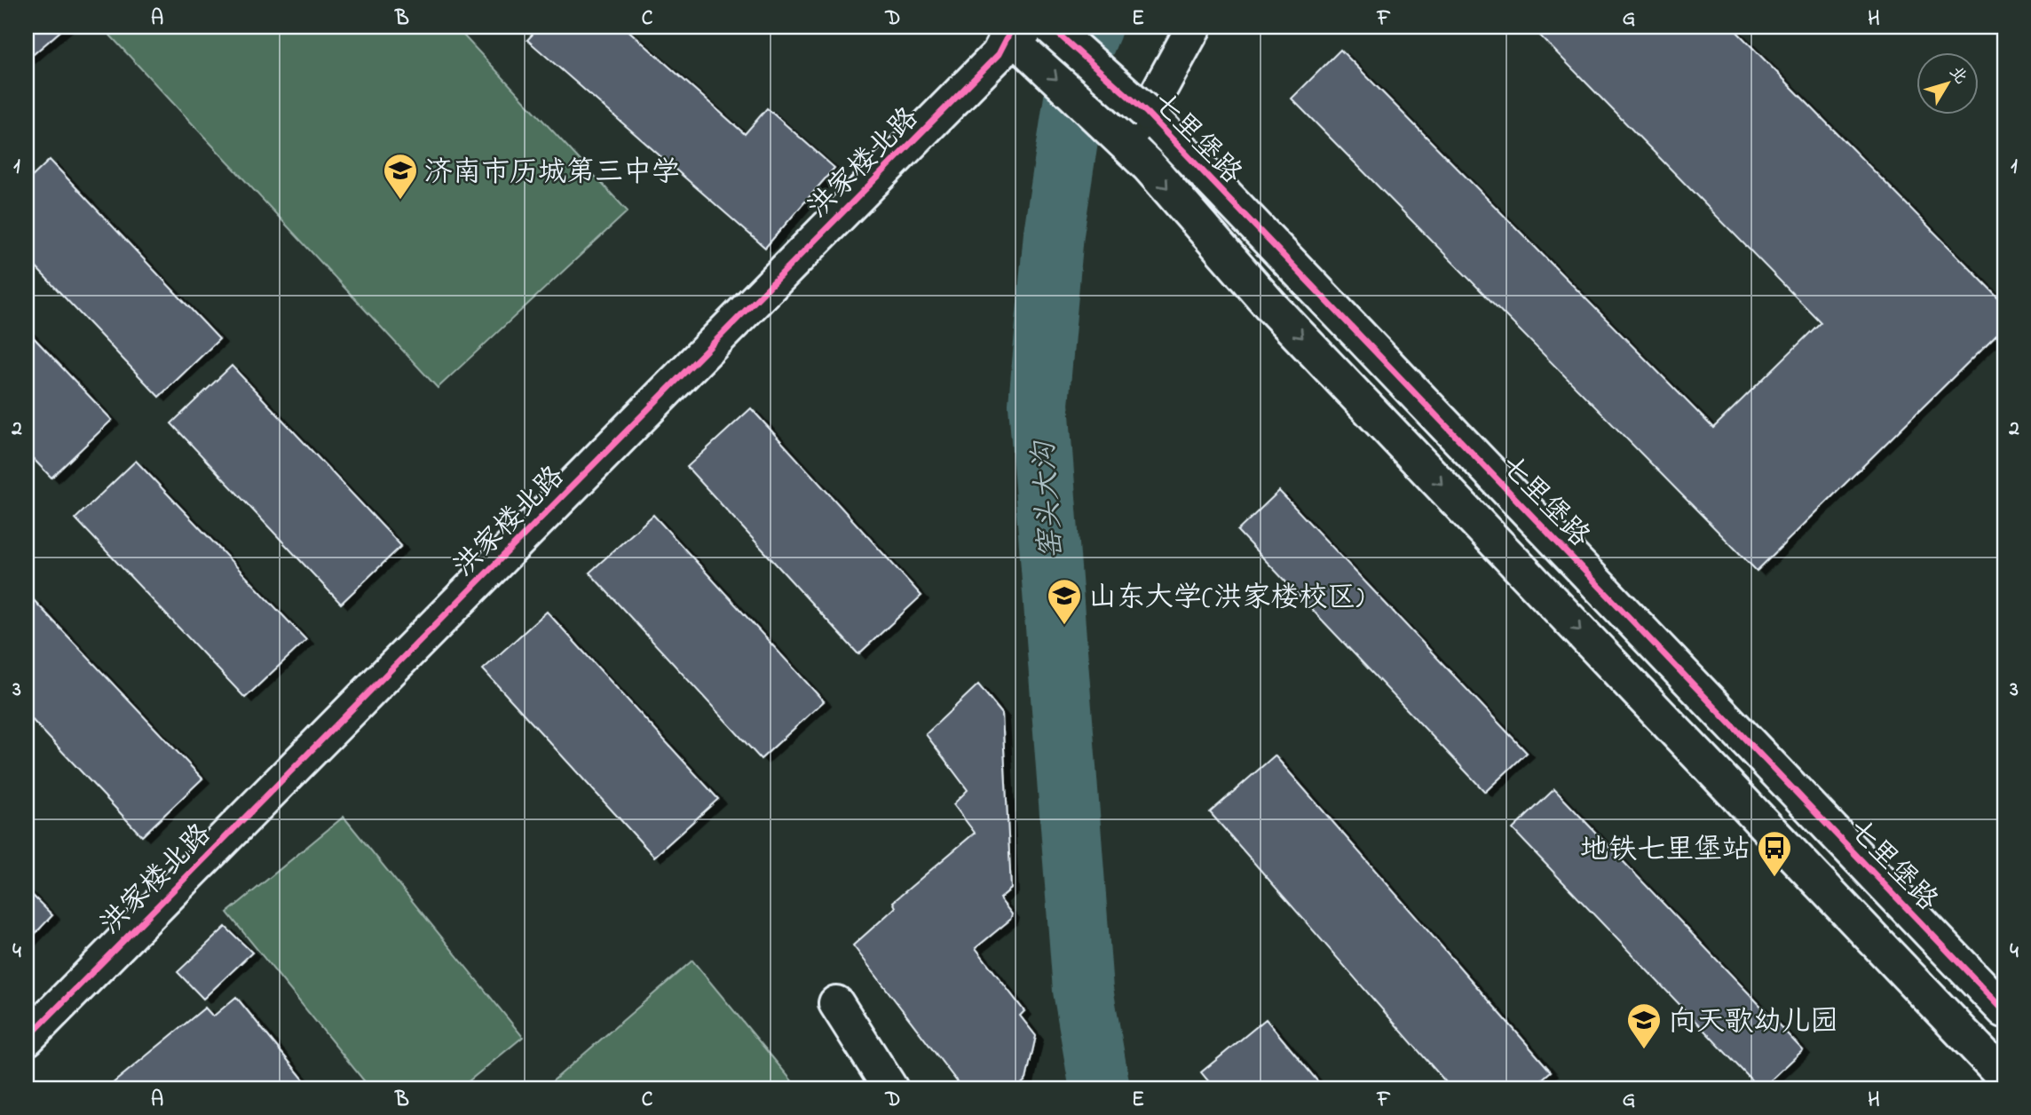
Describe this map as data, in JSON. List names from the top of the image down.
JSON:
{
  "streets": {
    "main road": ["七里堡路", "洪家楼北路"]
  },
  "crossings": [
    ["七里堡路", "洪家楼北路"]
  ],
  "water": ["窑头大沟"],
  "places": {
    "school or university": ["济南市历城第三中学", "山东大学(洪家楼校区)", "向天歌幼儿园"],
    "bus stop": ["地铁七里堡站"]
  },
  "north": "top right",
  "grid": {
    "columns": [
      "A",
      "B",
      "C",
      "D",
      "E",
      "F",
      "G",
      "H"
    ],
    "rows": [
      "1",
      "2",
      "3",
      "4"
    ]
  }
}
